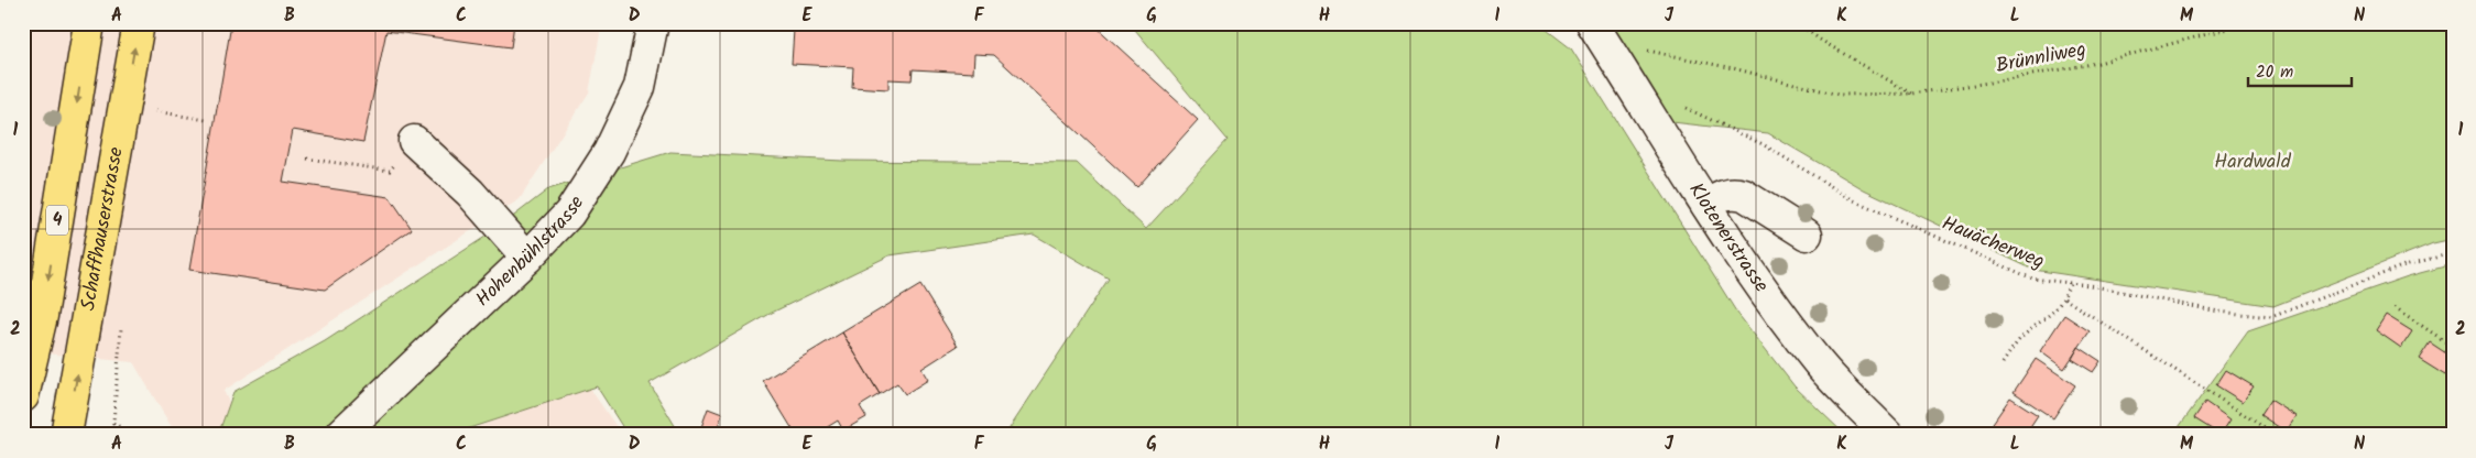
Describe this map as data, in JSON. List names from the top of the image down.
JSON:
{
  "streets": {
    "main road": ["4", "Schaffhauserstrasse"],
    "street": ["Klotenerstrasse", "Hohenbühlstrasse"],
    "path": ["Brünnliweg", "Hauächerweg"]
  },
  "crossings": [
    ["Brünnliweg", "Klotenerstrasse"],
    ["Klotenerstrasse", "Hauächerweg"]
  ],
  "parks": ["Hardwald"],
  "scale_bar": "20 m",
  "grid": {
    "columns": [
      "A",
      "B",
      "C",
      "D",
      "E",
      "F",
      "G",
      "H",
      "I",
      "J",
      "K",
      "L",
      "M",
      "N"
    ],
    "rows": ["1", "2"]
  }
}
